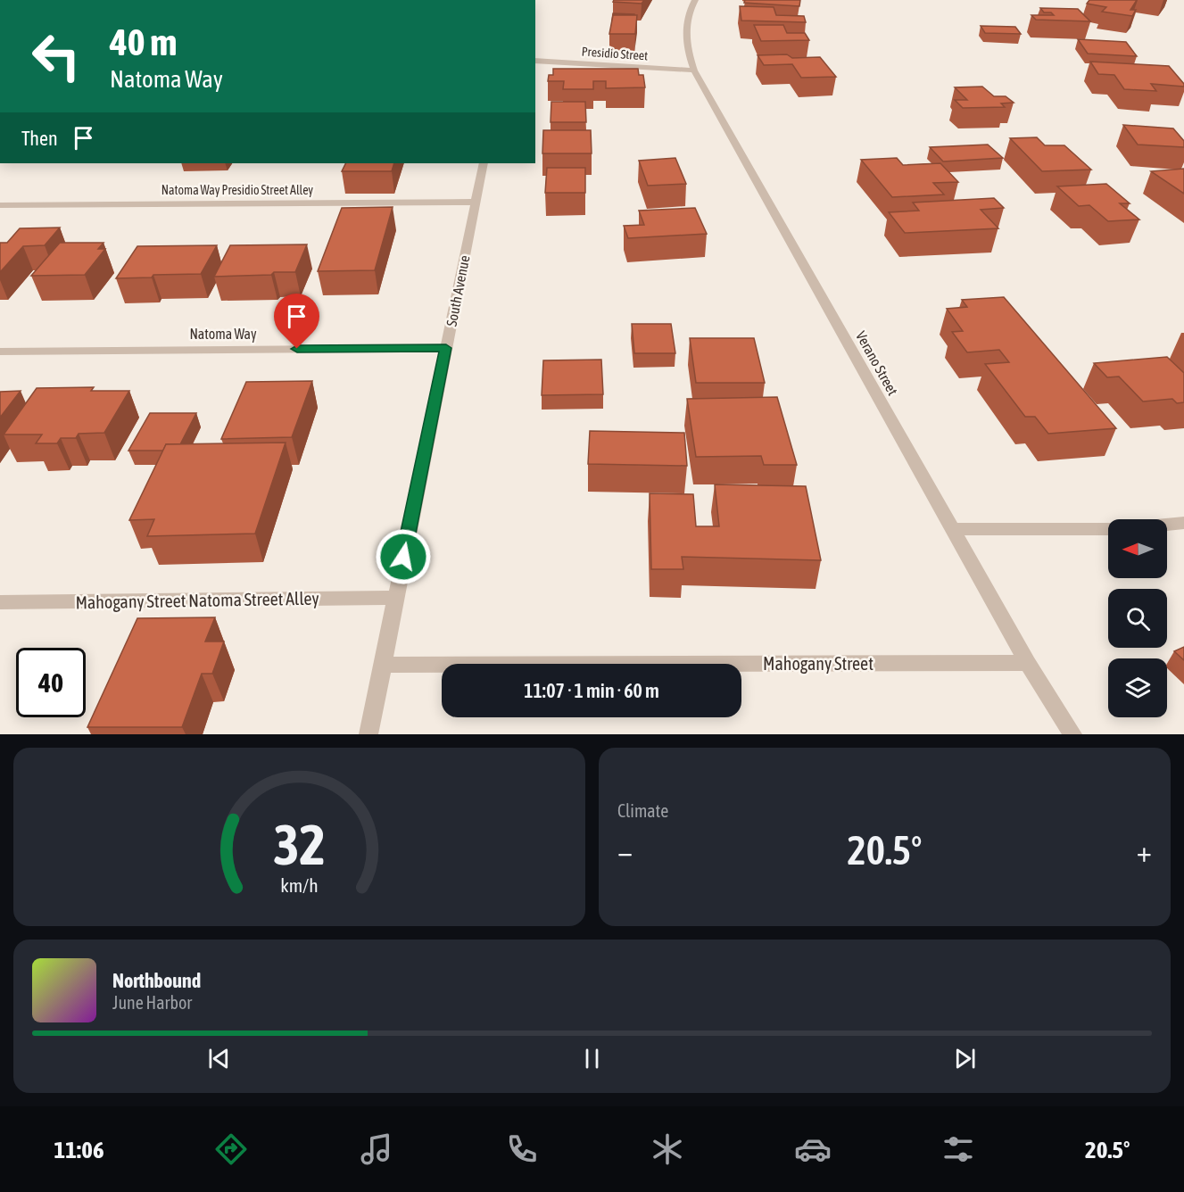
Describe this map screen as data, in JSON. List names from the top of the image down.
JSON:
{
  "streets": {
    "street": [
      "Presidio Street",
      "Natoma Way Presidio Street Alley",
      "South Avenue",
      "Natoma Way",
      "Verano Street",
      "Mahogany Street Natoma Street Alley",
      "Mahogany Street"
    ]
  },
  "crossings": [
    ["Presidio Street", "Verano Street"],
    ["Natoma Way Presidio Street Alley", "South Avenue"],
    ["South Avenue", "Natoma Way"],
    ["South Avenue", "Mahogany Street Natoma Street Alley"],
    ["South Avenue", "Mahogany Street"],
    ["Verano Street", "Mahogany Street"]
  ],
  "north": "left",
  "page": {
    "turn": ["40 m", "Natoma Way"],
    "then": "Then",
    "limit": "40",
    "trip": "11:07 · 1 min · 60 m",
    "tile": "Climate",
    "heat": ["−", "20.5°", "+"],
    "song": ["Northbound", "June Harbor"],
    "tabs": ["11:06", "20.5°"],
    "gauge": ["32", "km/h"]
  }
}
